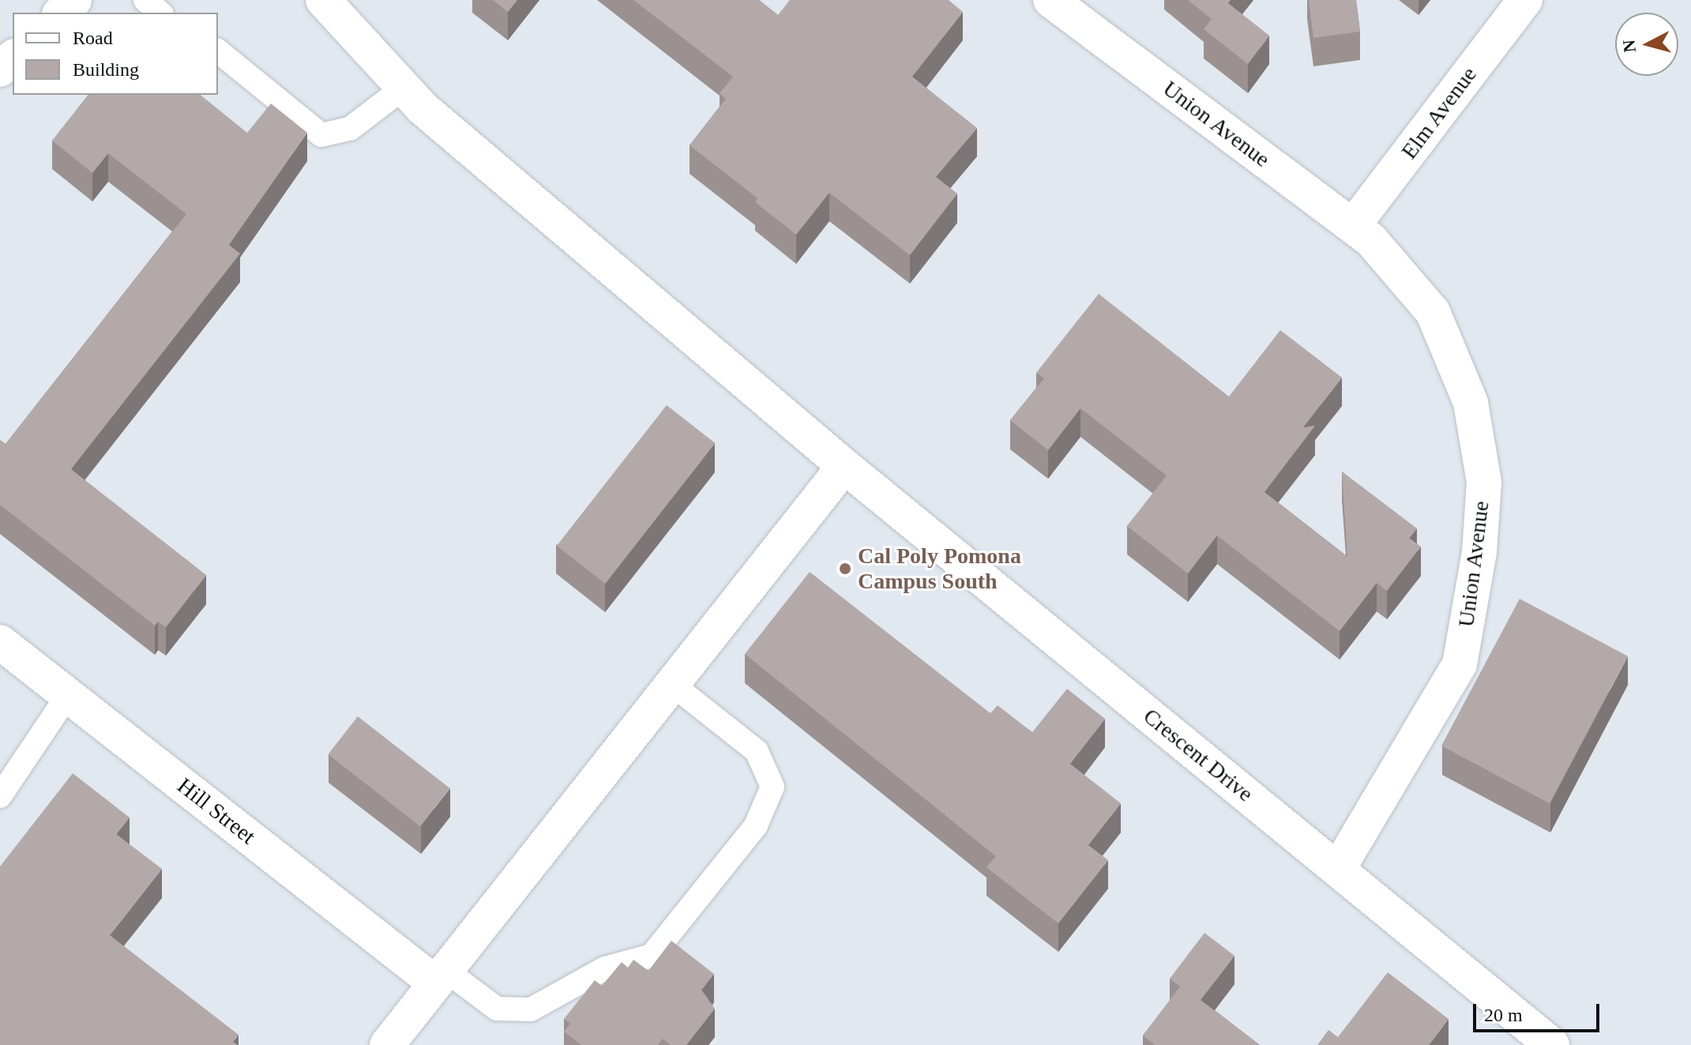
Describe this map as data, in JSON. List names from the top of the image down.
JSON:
{
  "streets": {
    "street": [
      "Elm Avenue",
      "Union Avenue",
      "Crescent Drive",
      "Hill Street"
    ]
  },
  "crossings": [
    ["Elm Avenue", "Union Avenue"],
    ["Union Avenue", "Crescent Drive"]
  ],
  "places": ["Cal Poly Pomona Campus South"],
  "legend": ["Road", "Building"],
  "scale_bar": "20 m",
  "north": "left"
}
